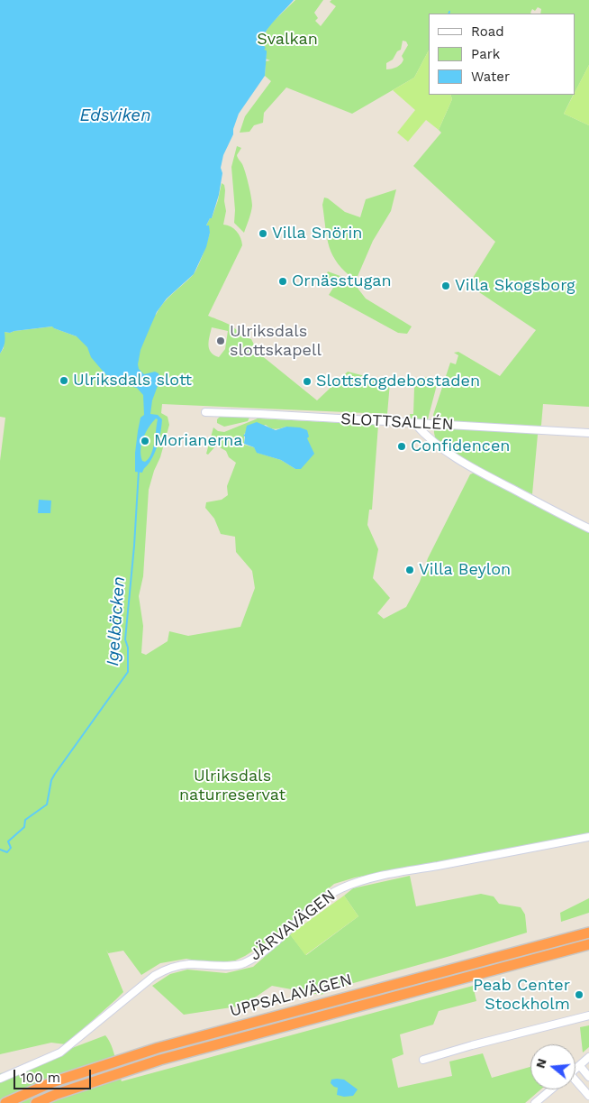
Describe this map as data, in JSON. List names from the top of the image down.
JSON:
{
  "streets": {
    "highway": ["UPPSALAVÄGEN"],
    "street": ["SLOTTSALLÉN", "JÄRVAVÄGEN"]
  },
  "water": ["Edsviken", "Igelbäcken"],
  "parks": ["Svalkan", "Ulriksdals naturreservat"],
  "places": [
    "Villa Snörin",
    "Ornässtugan",
    "Villa Skogsborg",
    "Ulriksdals slottskapell",
    "Ulriksdals slott",
    "Slottsfogdebostaden",
    "Morianerna",
    "Confidencen",
    "Villa Beylon",
    "Peab Center Stockholm"
  ],
  "legend": ["Road", "Park", "Water"],
  "scale_bar": "100 m",
  "north": "left"
}
